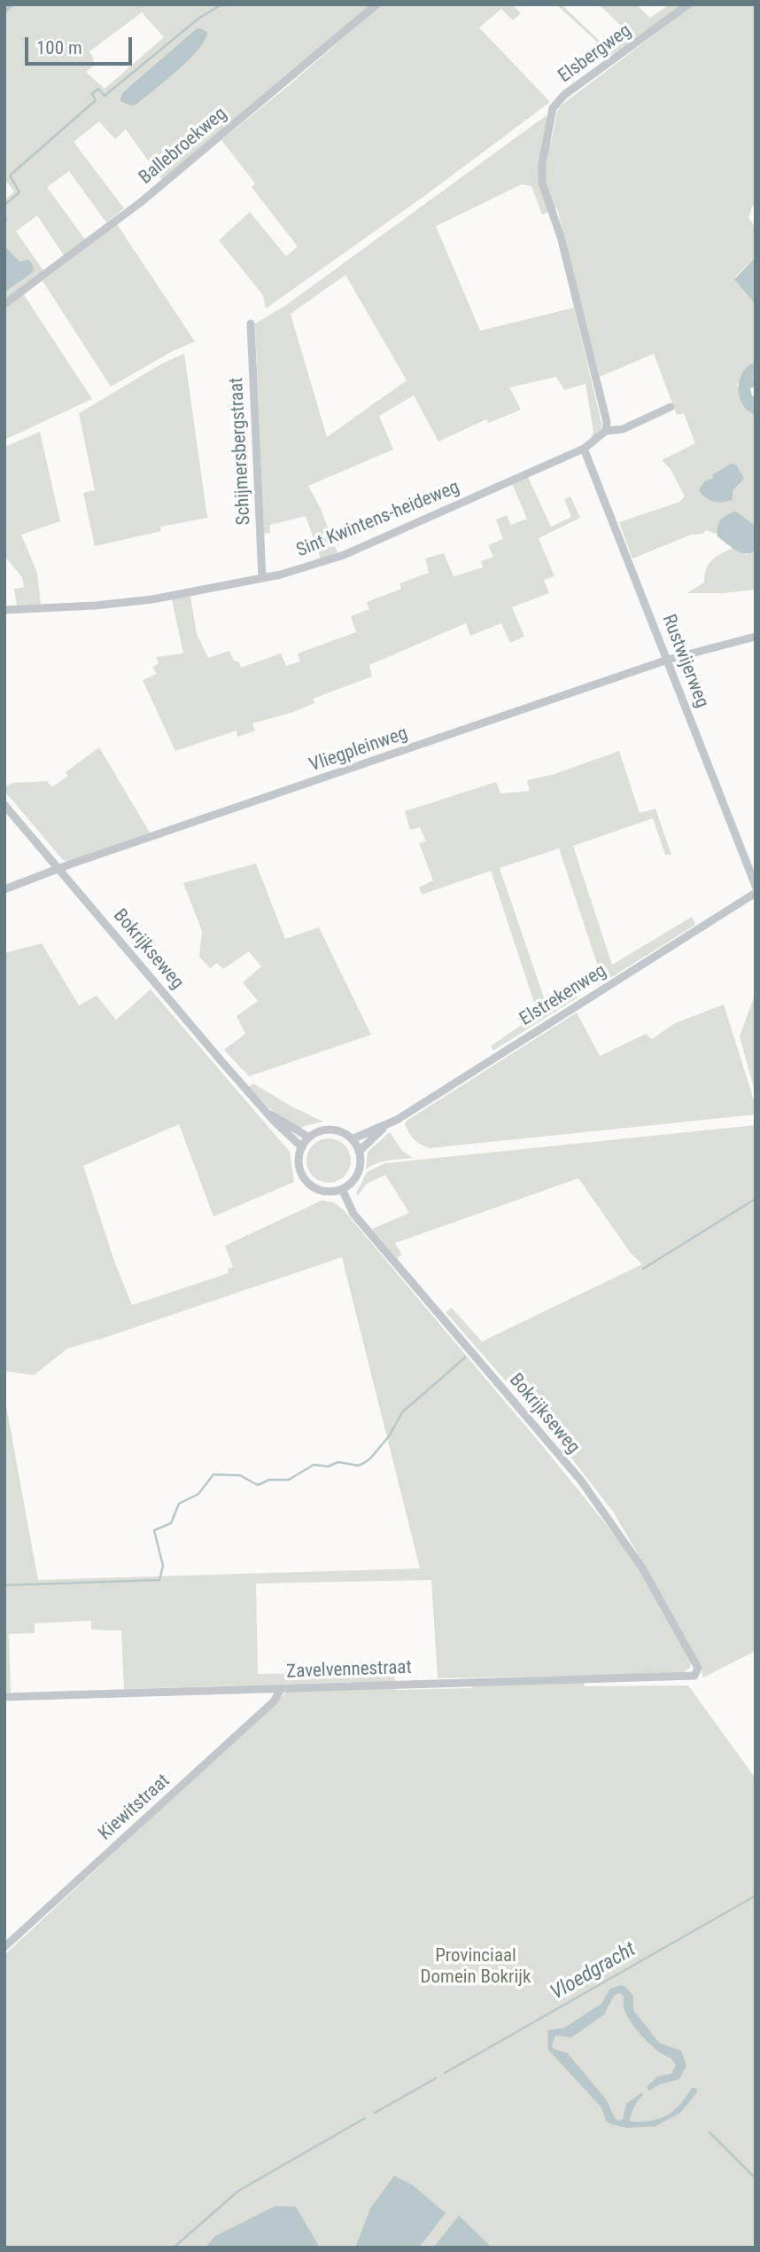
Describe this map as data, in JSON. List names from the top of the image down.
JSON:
{
  "streets": {
    "street": [
      "Elsbergweg",
      "Ballebroekweg",
      "Schijmersbergstraat",
      "Sint Kwintens-heideweg",
      "Rustwijerweg",
      "Vliegpleinweg",
      "Bokrijkseweg",
      "Elstrekenweg",
      "Zavelvennestraat",
      "Kiewitstraat"
    ]
  },
  "crossings": [
    ["Elsbergweg", "Sint Kwintens-heideweg"],
    ["Schijmersbergstraat", "Sint Kwintens-heideweg"],
    ["Sint Kwintens-heideweg", "Rustwijerweg"],
    ["Rustwijerweg", "Vliegpleinweg"],
    ["Vliegpleinweg", "Bokrijkseweg"],
    ["Bokrijkseweg", "Elstrekenweg"],
    ["Bokrijkseweg", "Zavelvennestraat"],
    ["Zavelvennestraat", "Kiewitstraat"]
  ],
  "water": ["Vloedgracht"],
  "parks": ["Provinciaal Domein Bokrijk"],
  "scale_bar": "100 m"
}
